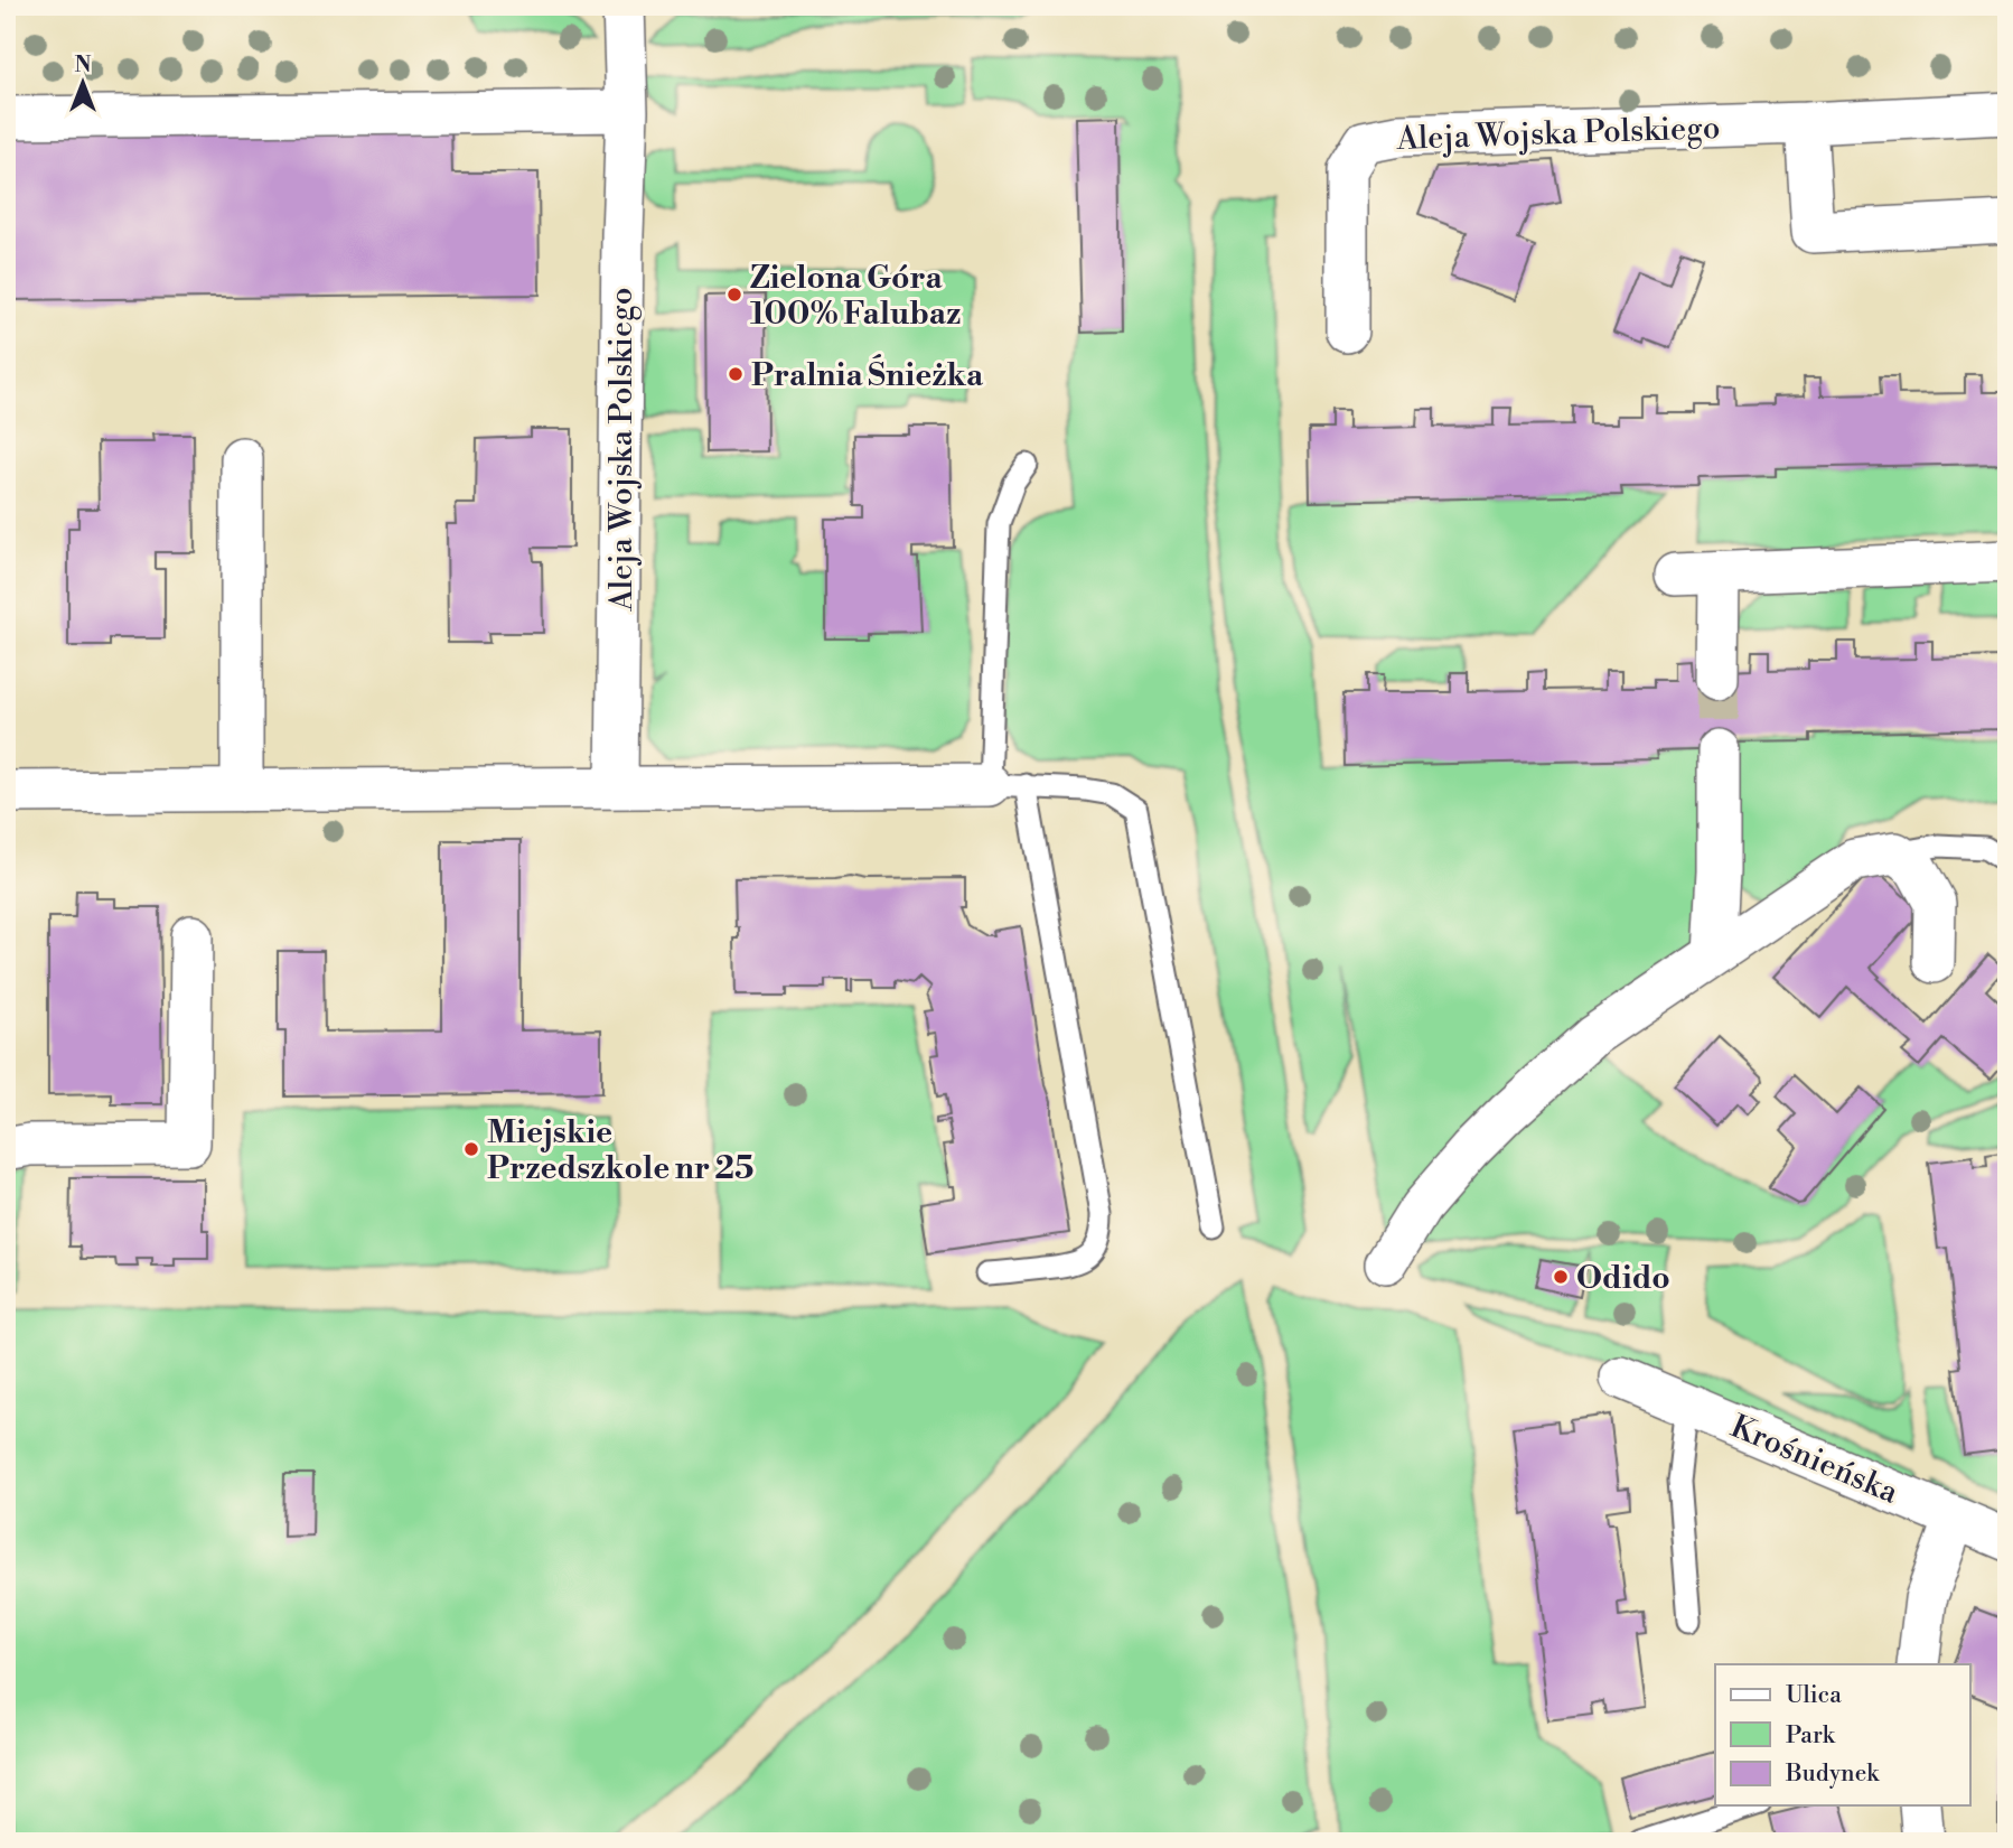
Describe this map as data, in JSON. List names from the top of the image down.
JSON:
{
  "streets": {
    "street": ["Aleja Wojska Polskiego", "Krośnieńska"]
  },
  "places": [
    "Zielona Góra 100% Falubaz",
    "Pralnia Śnieżka",
    "Miejskie Przedszkole nr 25",
    "Odido"
  ],
  "legend": ["Ulica", "Park", "Budynek"],
  "north": "top"
}
